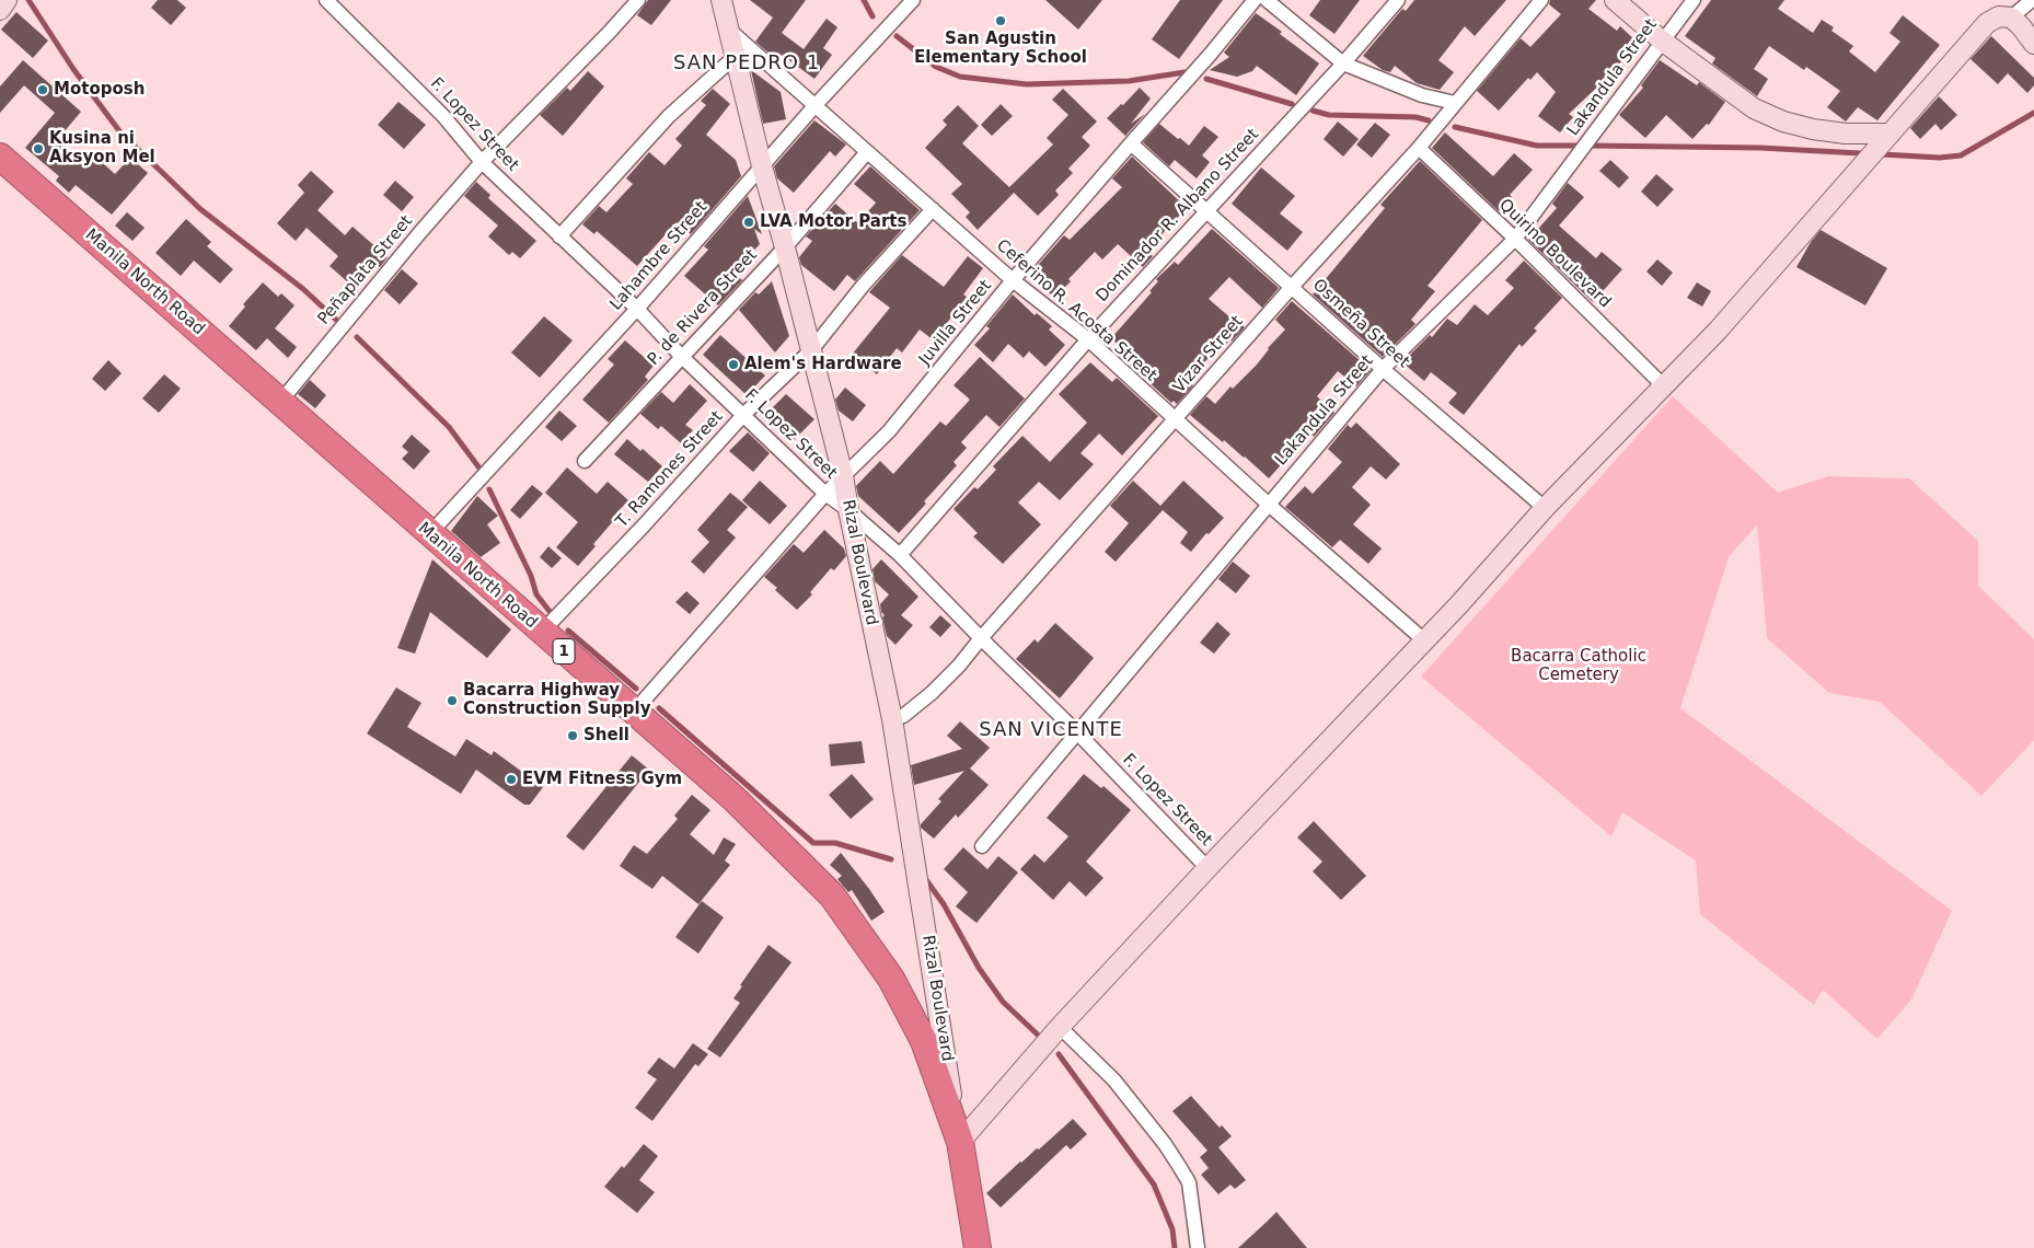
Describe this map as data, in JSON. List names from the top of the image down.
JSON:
{
  "streets": {
    "highway": ["Manila North Road", "1"],
    "street": [
      "Lakandula Street",
      "F. Lopez Street",
      "Dominador R. Albano Street",
      "Quirino Boulevard",
      "Lahambre Street",
      "Peñaplata Street",
      "P. de Rivera Street",
      "Ceferino R. Acosta Street",
      "Juvilla Street",
      "Osmeña Street",
      "Vizar Street",
      "T. Ramones Street",
      "Rizal Boulevard"
    ]
  },
  "crossings": [
    ["Lakandula Street", "F. Lopez Street"],
    ["Lakandula Street", "Quirino Boulevard"],
    ["Lakandula Street", "Ceferino R. Acosta Street"],
    ["Lakandula Street", "Osmeña Street"],
    ["F. Lopez Street", "Dominador R. Albano Street"],
    ["F. Lopez Street", "Lahambre Street"],
    ["F. Lopez Street", "Peñaplata Street"],
    ["F. Lopez Street", "P. de Rivera Street"],
    ["F. Lopez Street", "Juvilla Street"],
    ["F. Lopez Street", "Vizar Street"],
    ["F. Lopez Street", "T. Ramones Street"],
    ["F. Lopez Street", "Rizal Boulevard"],
    ["Dominador R. Albano Street", "Ceferino R. Acosta Street"],
    ["Dominador R. Albano Street", "Osmeña Street"],
    ["Quirino Boulevard", "Vizar Street"],
    ["Lahambre Street", "Manila North Road"],
    ["Lahambre Street", "Ceferino R. Acosta Street"],
    ["Lahambre Street", "Rizal Boulevard"],
    ["Peñaplata Street", "Manila North Road"],
    ["Manila North Road", "Juvilla Street"],
    ["Manila North Road", "T. Ramones Street"],
    ["Manila North Road", "Rizal Boulevard"],
    ["P. de Rivera Street", "Ceferino R. Acosta Street"],
    ["P. de Rivera Street", "Rizal Boulevard"],
    ["Ceferino R. Acosta Street", "Juvilla Street"],
    ["Ceferino R. Acosta Street", "Vizar Street"],
    ["Ceferino R. Acosta Street", "T. Ramones Street"],
    ["Ceferino R. Acosta Street", "Rizal Boulevard"],
    ["Juvilla Street", "Osmeña Street"],
    ["Juvilla Street", "Rizal Boulevard"],
    ["Osmeña Street", "Vizar Street"],
    ["Vizar Street", "Rizal Boulevard"],
    ["T. Ramones Street", "Rizal Boulevard"]
  ],
  "districts": ["SAN PEDRO 1", "SAN VICENTE"],
  "parks": ["Bacarra Catholic Cemetery"],
  "places": [
    "San Agustin Elementary School",
    "Motoposh",
    "Kusina ni Aksyon Mel",
    "LVA Motor Parts",
    "Alem's Hardware",
    "Bacarra Highway Construction Supply",
    "Shell",
    "EVM Fitness Gym"
  ]
}
